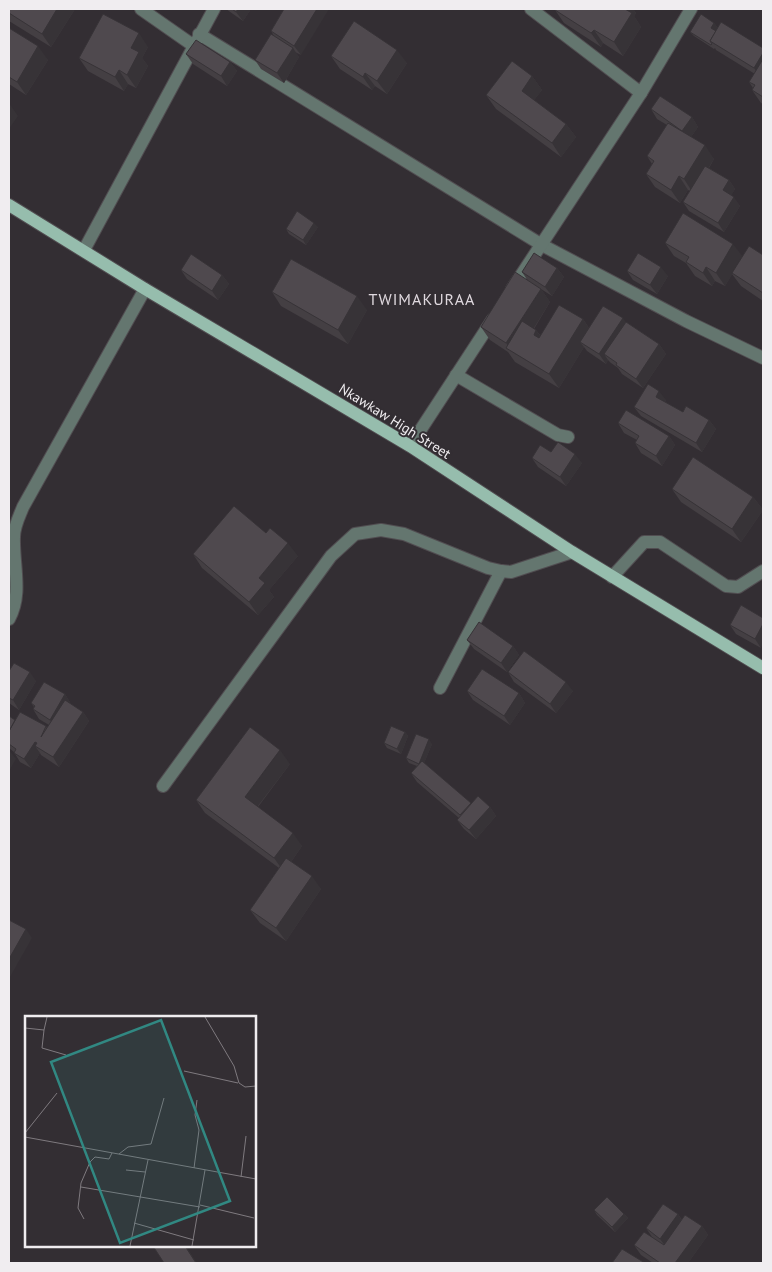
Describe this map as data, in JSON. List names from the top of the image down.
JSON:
{
  "streets": {
    "main road": ["Nkawkaw High Street"]
  },
  "districts": ["TWIMAKURAA"]
}
